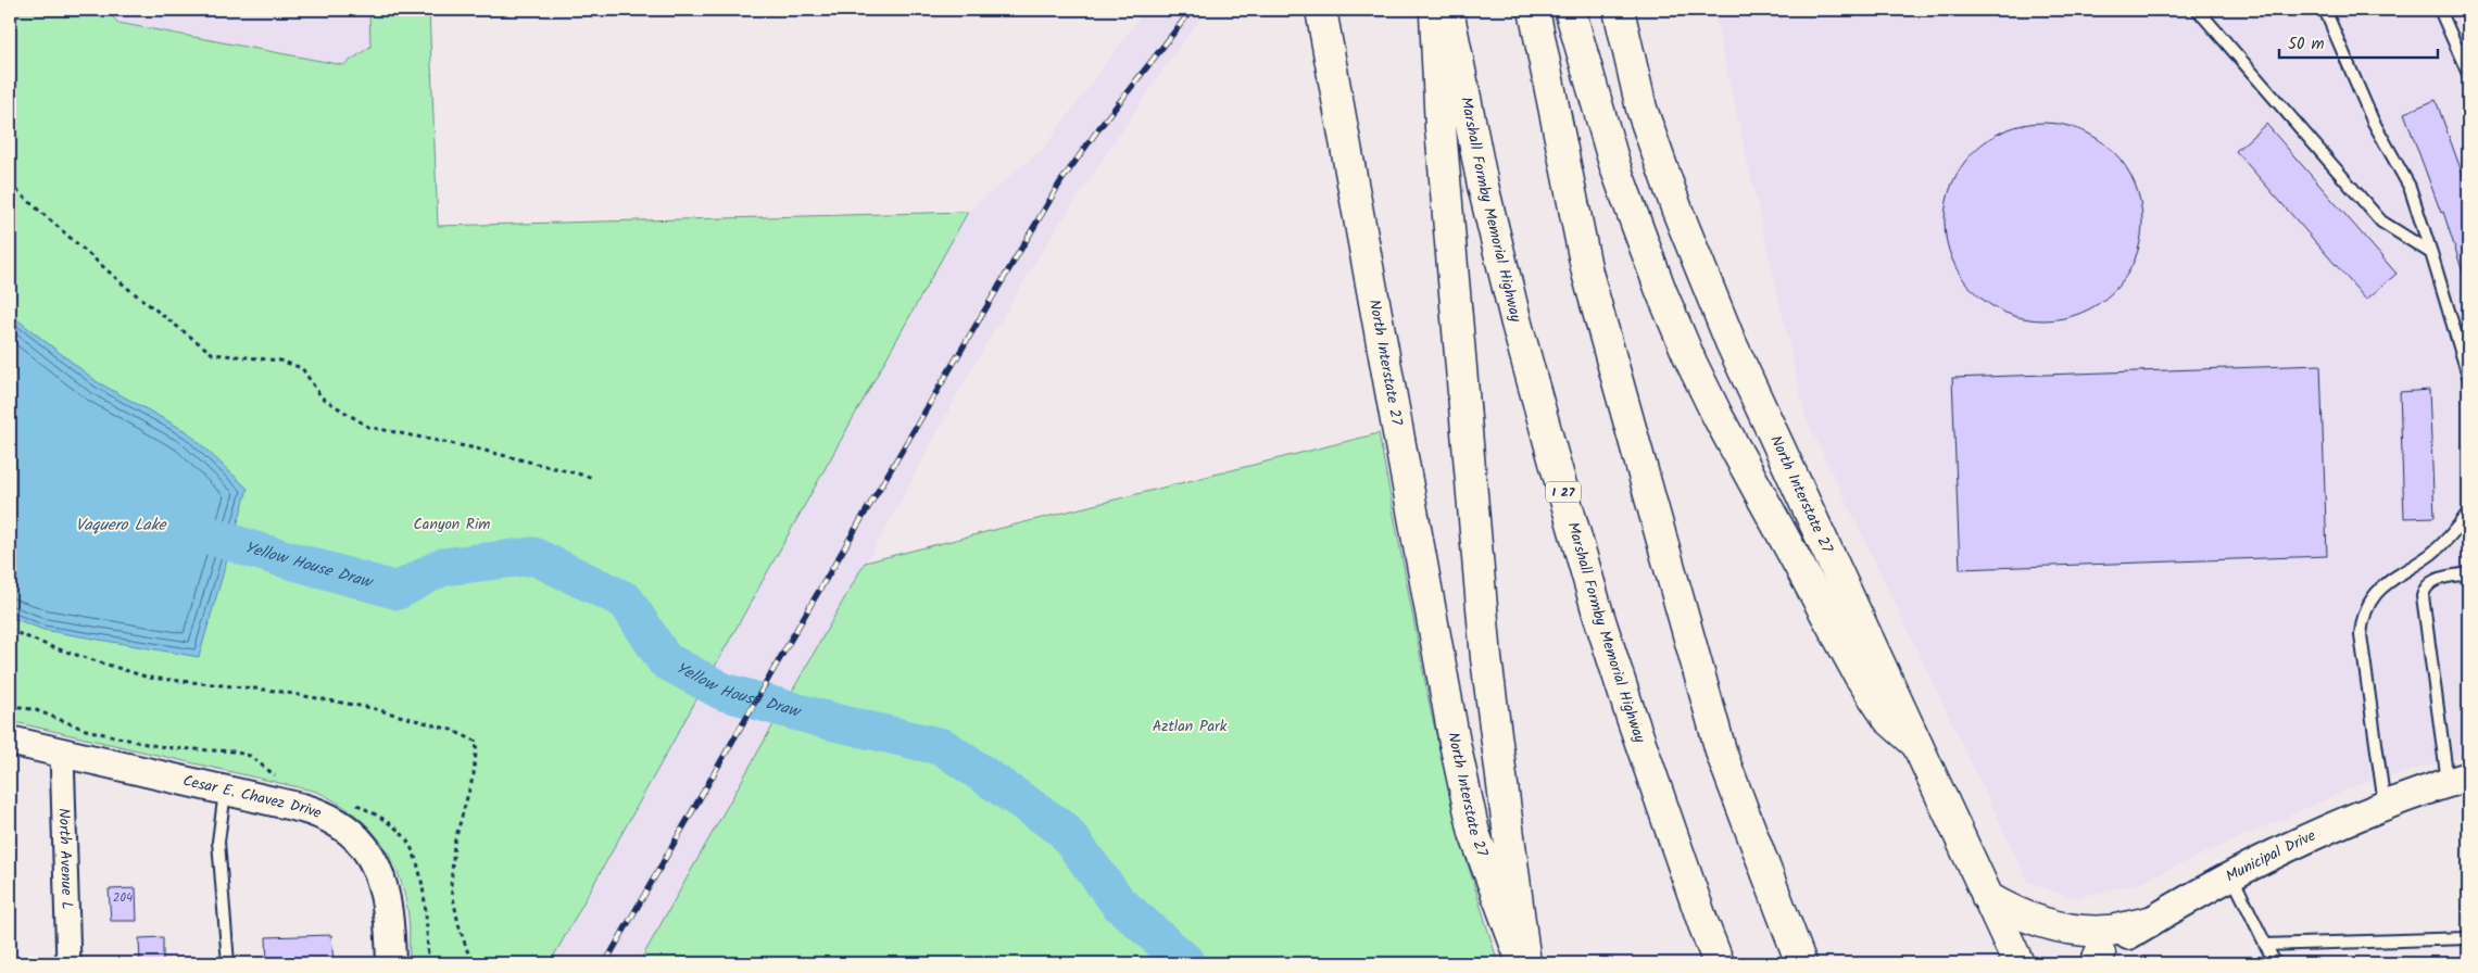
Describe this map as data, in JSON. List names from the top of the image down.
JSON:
{
  "streets": {
    "main road": ["Marshall Formby Memorial Highway", "North Interstate 27", "I 27"],
    "street": ["Cesar E. Chavez Drive", "Municipal Drive", "North Avenue L"]
  },
  "crossings": [
    ["Cesar E. Chavez Drive", "North Avenue L"]
  ],
  "water": ["Vaquero Lake", "Yellow House Draw"],
  "parks": ["Canyon Rim", "Aztlan Park"],
  "house_numbers": ["204"],
  "scale_bar": "50 m"
}
